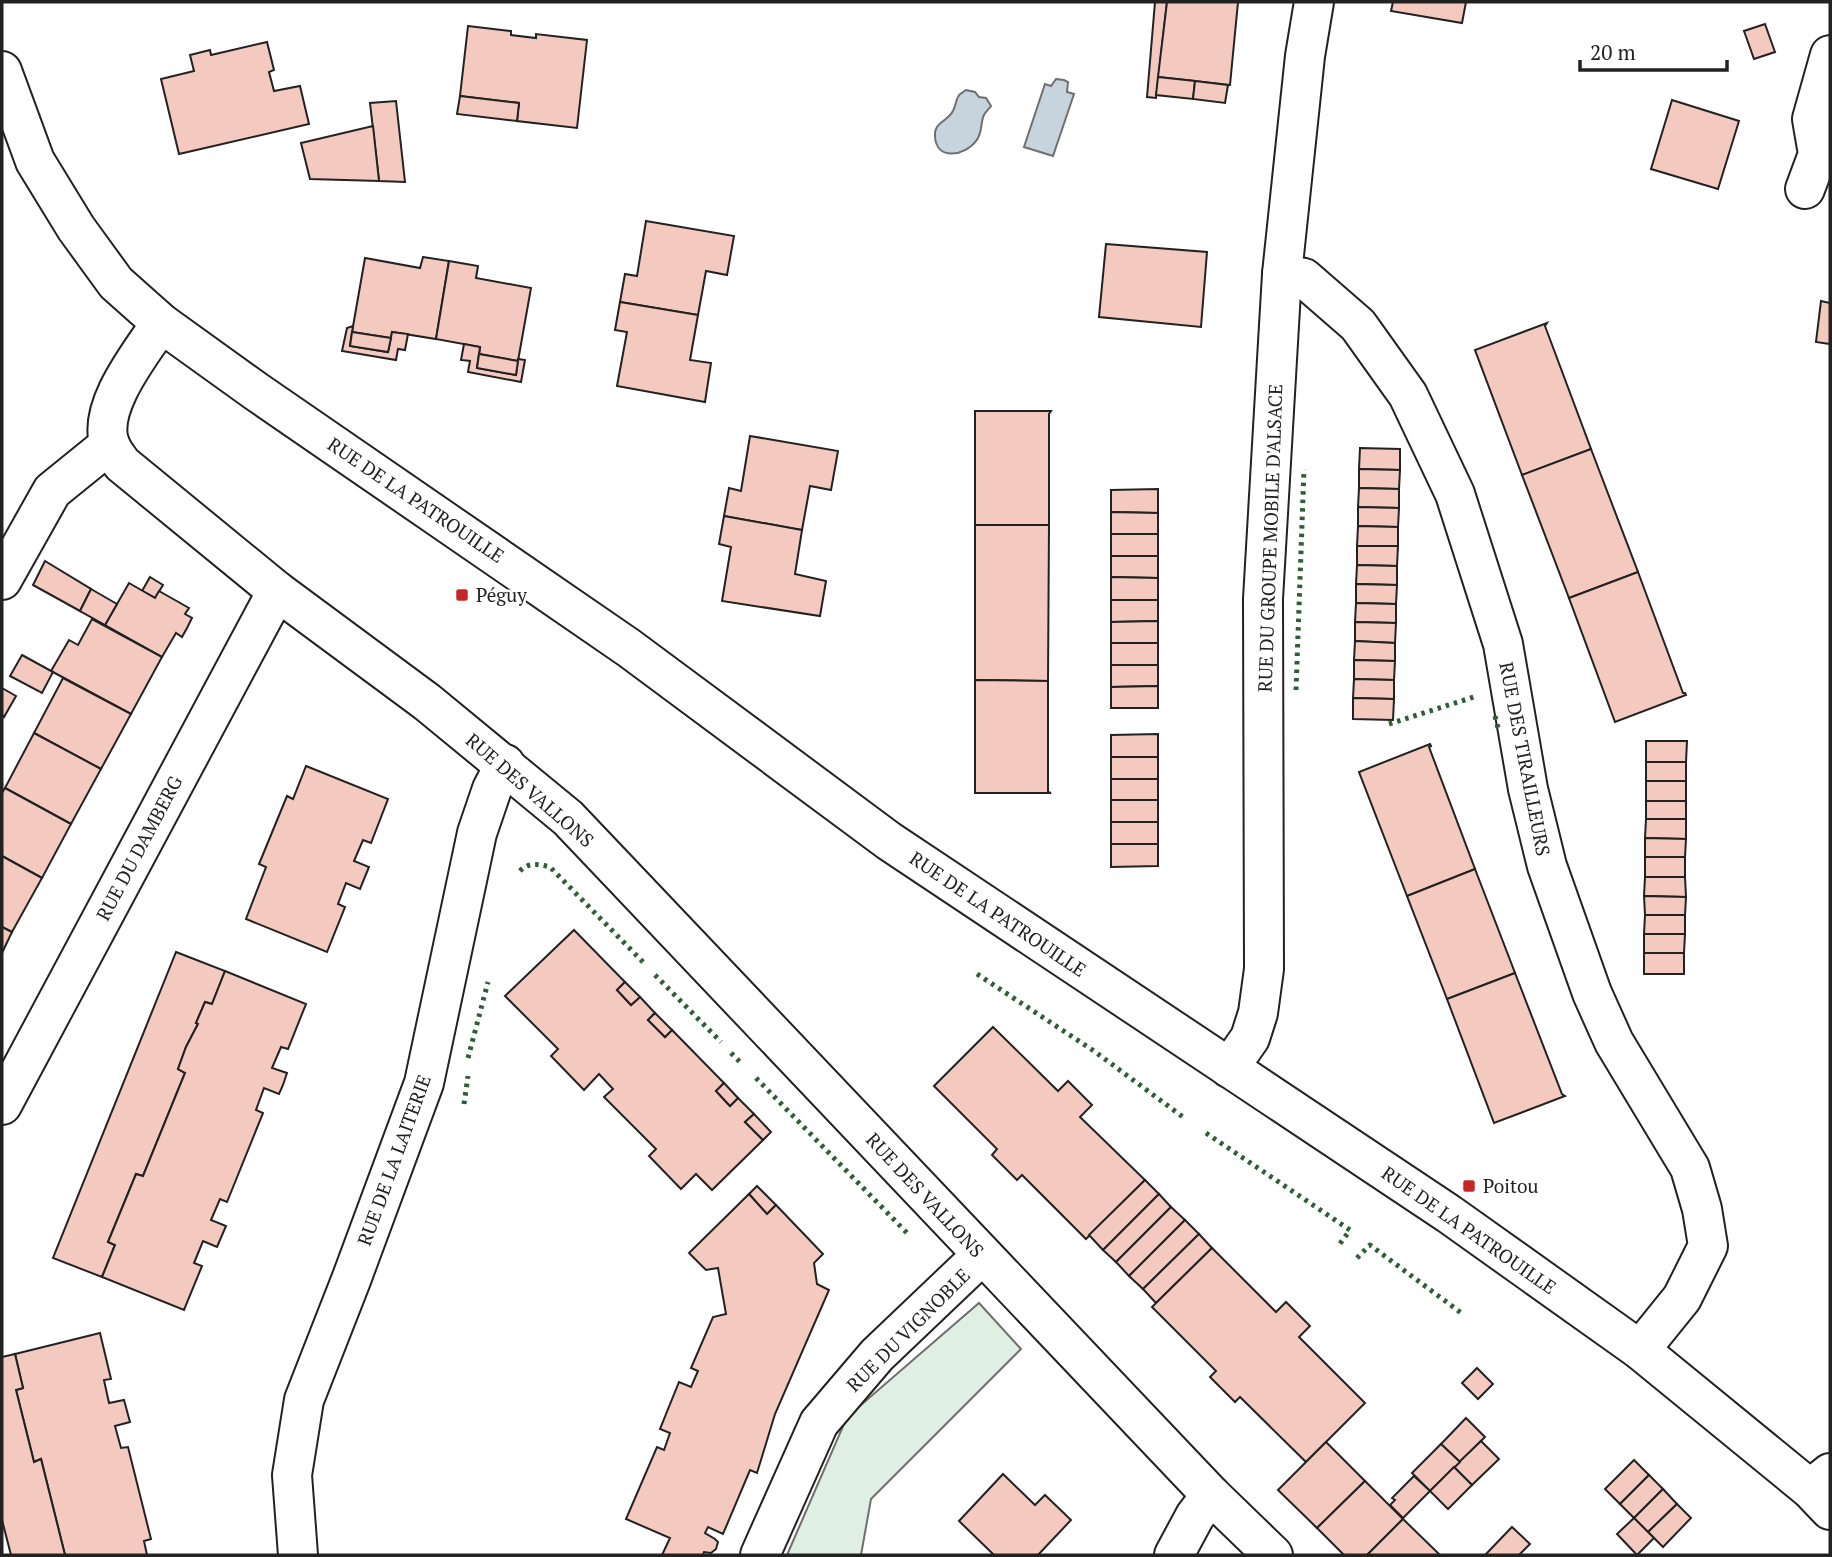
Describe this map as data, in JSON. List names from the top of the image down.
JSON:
{
  "streets": {
    "street": [
      "RUE DE LA PATROUILLE",
      "RUE DU GROUPE MOBILE D'ALSACE",
      "RUE DES TIRAILLEURS",
      "RUE DES VALLONS",
      "RUE DU DAMBERG",
      "RUE DE LA LAITERIE",
      "RUE DU VIGNOBLE"
    ]
  },
  "crossings": [
    ["RUE DE LA PATROUILLE", "RUE DU GROUPE MOBILE D'ALSACE"],
    ["RUE DE LA PATROUILLE", "RUE DES TIRAILLEURS"],
    ["RUE DU GROUPE MOBILE D'ALSACE", "RUE DES TIRAILLEURS"],
    ["RUE DES VALLONS", "RUE DU DAMBERG"],
    ["RUE DES VALLONS", "RUE DE LA LAITERIE"],
    ["RUE DES VALLONS", "RUE DU VIGNOBLE"]
  ],
  "places": {
    "transit": ["Péguy", "Poitou"]
  },
  "scale_bar": "20 m"
}
